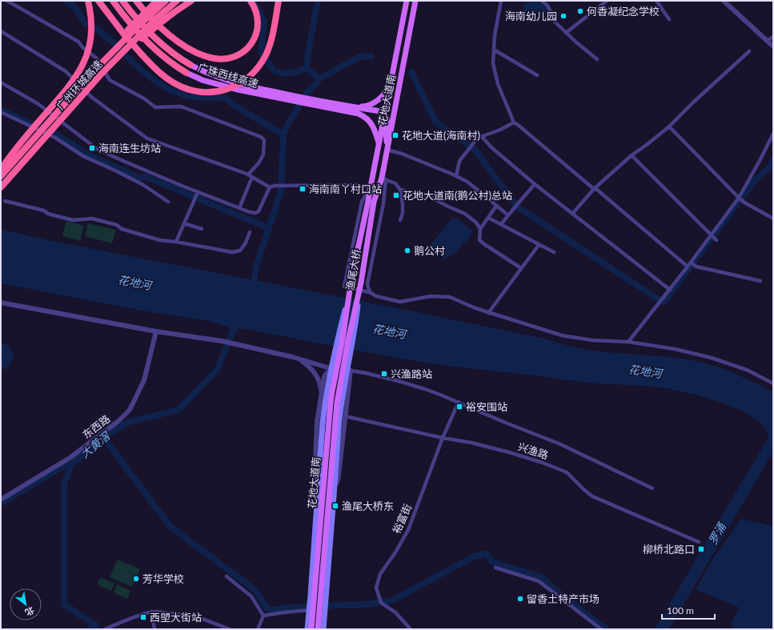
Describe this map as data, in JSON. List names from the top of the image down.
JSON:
{
  "streets": {
    "highway": ["广珠西线高速", "广州环城高速"],
    "main road": ["花地大道南", "渔尾大桥"],
    "street": ["东西路", "兴渔路", "裕富街"]
  },
  "crossings": [
    ["花地大道南", "渔尾大桥"],
    ["花地大道南", "兴渔路"],
    ["兴渔路", "裕富街"]
  ],
  "water": ["花地河", "大黄滘", "罗涌"],
  "places": {
    "other": [
      "何香凝纪念学校",
      "海南幼儿园",
      "鹅公村",
      "芳华学校",
      "留香土特产市场"
    ],
    "transit": [
      "花地大道(海南村)",
      "海南连生坊站",
      "海南南丫村口站",
      "花地大道南(鹅公村)总站",
      "兴渔路站",
      "裕安围站",
      "渔尾大桥东",
      "柳桥北路口",
      "西塱大街站"
    ]
  },
  "scale_bar": "100 m",
  "north": "bottom right"
}
